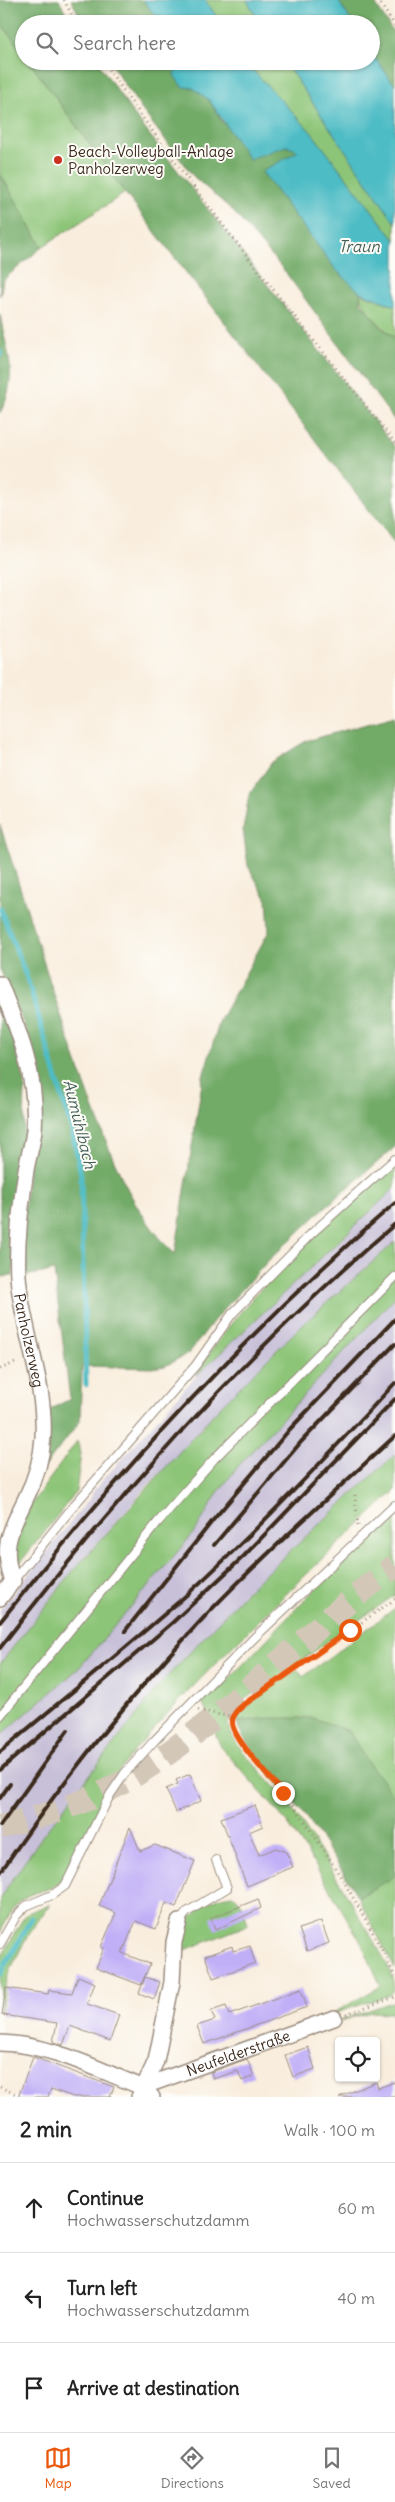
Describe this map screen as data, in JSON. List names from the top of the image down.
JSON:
{
  "streets": {
    "street": ["Panholzerweg", "Neufelderstraße"]
  },
  "water": ["Traun", "Aumühlbach"],
  "places": ["Beach-Volleyball-Anlage Panholzerweg"],
  "page": {
    "search": "Search here",
    "heading": ["2 min", "Walk · 100 m"],
    "list": [
      ["Continue", "Hochwasserschutzdamm", "60 m"],
      ["Turn left", "Hochwasserschutzdamm", "40 m"],
      "Arrive at destination"
    ],
    "nav": ["Map", "Directions", "Saved"]
  }
}
